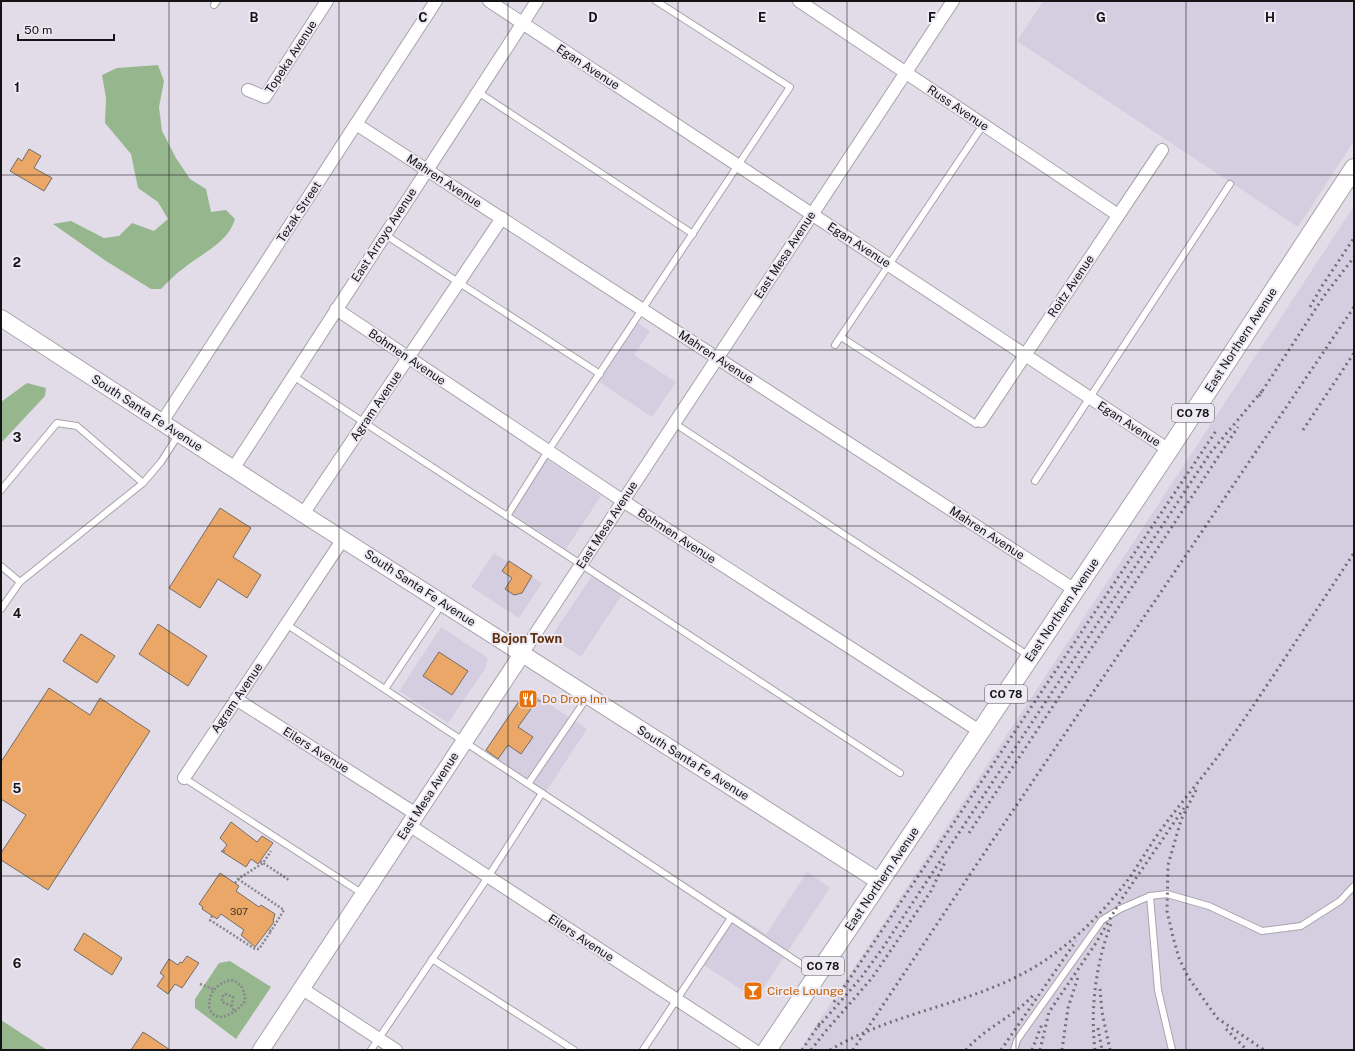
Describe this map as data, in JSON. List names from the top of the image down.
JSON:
{
  "streets": {
    "main road": ["East Northern Avenue", "CO 78"],
    "street": [
      "Topeka Avenue",
      "Egan Avenue",
      "Russ Avenue",
      "Mahren Avenue",
      "Tezak Street",
      "East Arroyo Avenue",
      "East Mesa Avenue",
      "Roitz Avenue",
      "Bohmen Avenue",
      "Agram Avenue",
      "South Santa Fe Avenue",
      "Eilers Avenue"
    ]
  },
  "crossings": [
    ["Egan Avenue", "East Arroyo Avenue"],
    ["Egan Avenue", "East Mesa Avenue"],
    ["Egan Avenue", "Roitz Avenue"],
    ["Egan Avenue", "East Northern Avenue"],
    ["Russ Avenue", "East Mesa Avenue"],
    ["Russ Avenue", "Roitz Avenue"],
    ["Mahren Avenue", "Tezak Street"],
    ["Mahren Avenue", "East Arroyo Avenue"],
    ["Mahren Avenue", "East Mesa Avenue"],
    ["Mahren Avenue", "East Northern Avenue"],
    ["Mahren Avenue", "Agram Avenue"],
    ["Tezak Street", "South Santa Fe Avenue"],
    ["East Arroyo Avenue", "Bohmen Avenue"],
    ["East Arroyo Avenue", "South Santa Fe Avenue"],
    ["East Mesa Avenue", "Bohmen Avenue"],
    ["East Mesa Avenue", "South Santa Fe Avenue"],
    ["East Mesa Avenue", "Eilers Avenue"],
    ["East Northern Avenue", "Bohmen Avenue"],
    ["East Northern Avenue", "South Santa Fe Avenue"],
    ["Bohmen Avenue", "Agram Avenue"],
    ["Agram Avenue", "South Santa Fe Avenue"],
    ["Agram Avenue", "Eilers Avenue"]
  ],
  "districts": ["Bojon Town"],
  "places": {
    "restaurant": ["Do Drop Inn"],
    "bar": ["Circle Lounge"]
  },
  "house_numbers": ["307"],
  "scale_bar": "50 m",
  "grid": {
    "columns": [
      "B",
      "C",
      "D",
      "E",
      "F",
      "G",
      "H"
    ],
    "rows": [
      "1",
      "2",
      "3",
      "4",
      "5",
      "6"
    ]
  }
}
